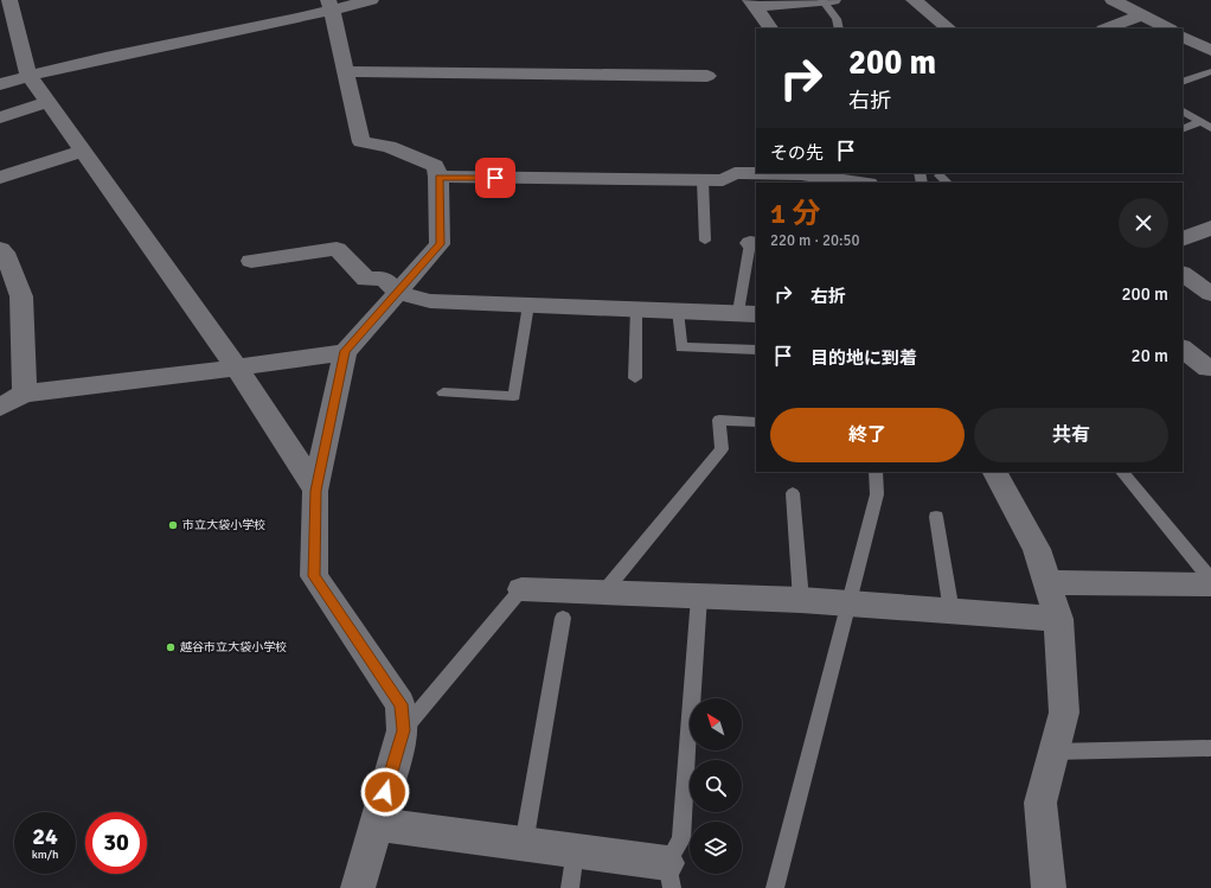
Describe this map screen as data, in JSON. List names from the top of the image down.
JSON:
{
  "places": ["市立大袋小学校", "越谷市立大袋小学校"],
  "north": "top left",
  "page": {
    "turn": ["200 m", "右折"],
    "then": "その先",
    "heading": ["1 分", "220 m · 20:50"],
    "list": [
      {
        "name": "右折",
        "value": "200 m"
      },
      {
        "name": "目的地に到着",
        "value": "20 m"
      }
    ],
    "buttons": ["終了", "共有"],
    "speed": "24 km/h",
    "limit": "30"
  }
}
